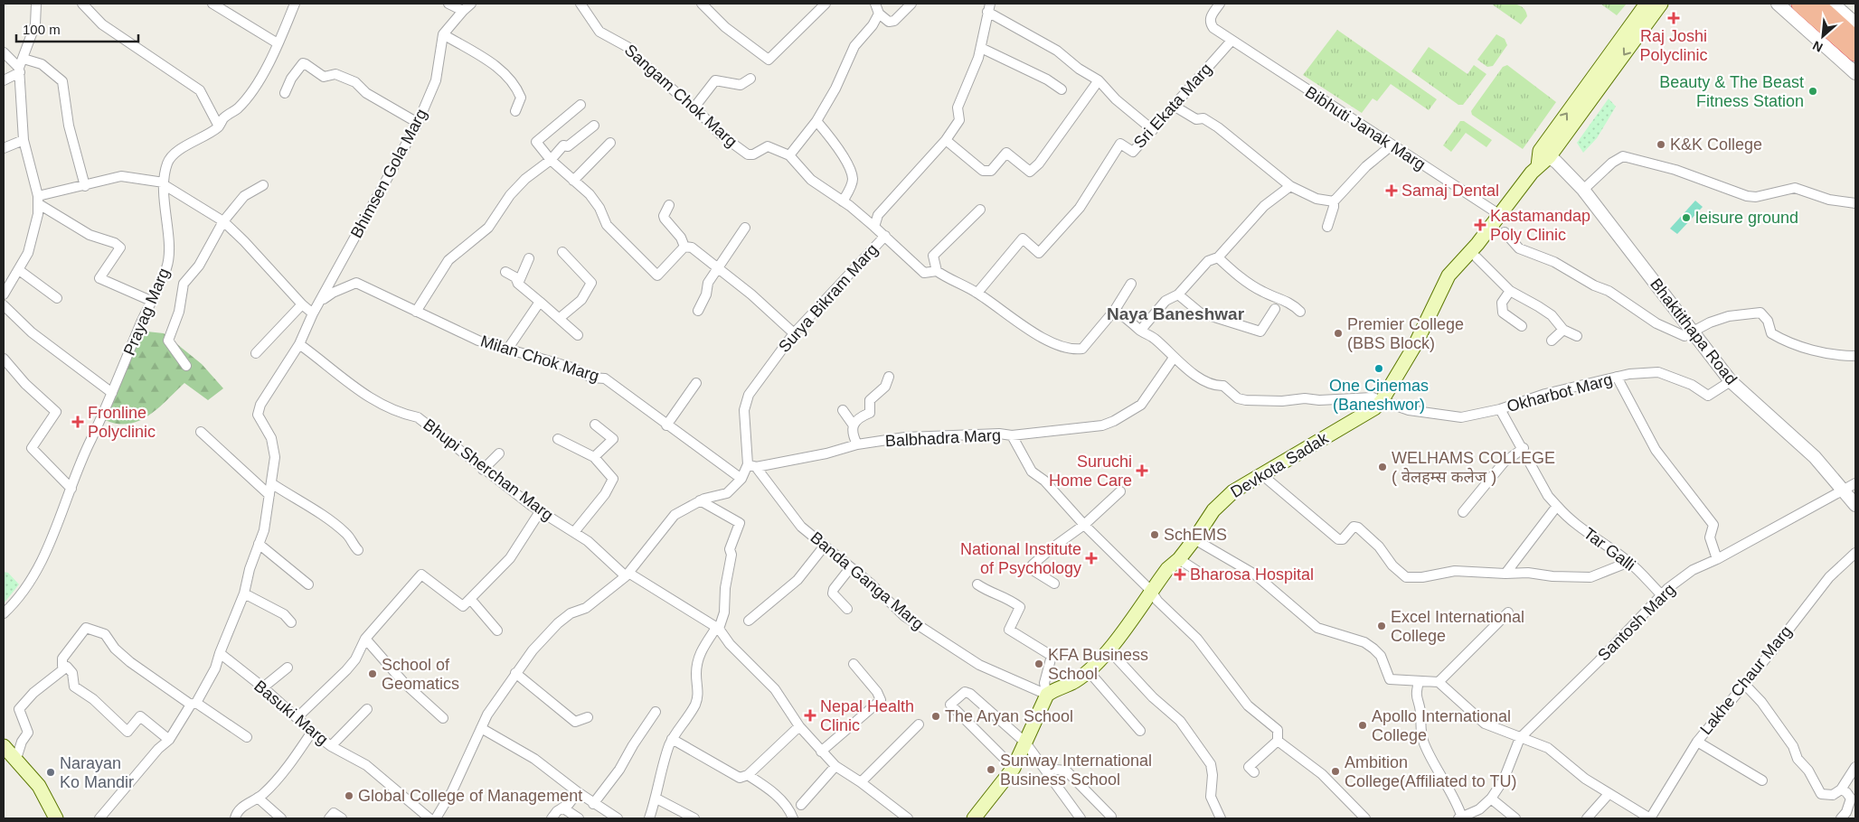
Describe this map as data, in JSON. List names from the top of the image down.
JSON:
{
  "streets": {
    "main road": ["Devkota Sadak"],
    "street": [
      "Sangam Chok Marg",
      "Sri Ekata Marg",
      "Bibhuti Janak Marg",
      "Bhimsen Gola Marg",
      "Surya Bikram Marg",
      "Prayag Marg",
      "Bhaktithapa Road",
      "Milan Chok Marg",
      "Okharbot Marg",
      "Balbhadra Marg",
      "Bhupi Sherchan Marg",
      "Tar Galli",
      "Banda Ganga Marg",
      "Santosh Marg",
      "Lakhe Chaur Marg",
      "Basuki Marg"
    ]
  },
  "crossings": [
    ["Sangam Chok Marg", "Surya Bikram Marg"],
    ["Sri Ekata Marg", "Bibhuti Janak Marg"],
    ["Bibhuti Janak Marg", "Devkota Sadak"],
    ["Bhimsen Gola Marg", "Milan Chok Marg"],
    ["Bhimsen Gola Marg", "Bhupi Sherchan Marg"],
    ["Surya Bikram Marg", "Balbhadra Marg"],
    ["Surya Bikram Marg", "Banda Ganga Marg"],
    ["Bhaktithapa Road", "Okharbot Marg"],
    ["Bhaktithapa Road", "Devkota Sadak"],
    ["Bhaktithapa Road", "Santosh Marg"],
    ["Okharbot Marg", "Devkota Sadak"],
    ["Okharbot Marg", "Tar Galli"],
    ["Balbhadra Marg", "Devkota Sadak"],
    ["Balbhadra Marg", "Banda Ganga Marg"],
    ["Devkota Sadak", "Banda Ganga Marg"],
    ["Tar Galli", "Santosh Marg"],
    ["Santosh Marg", "Lakhe Chaur Marg"]
  ],
  "districts": ["Naya Baneshwar"],
  "places": {
    "health": [
      "Raj Joshi Polyclinic",
      "Samaj Dental",
      "Kastamandap Poly Clinic",
      "Fronline Polyclinic",
      "Suruchi Home Care",
      "National Institute of Psychology",
      "Bharosa Hospital",
      "Nepal Health Clinic"
    ],
    "other": [
      "Beauty & The Beast Fitness Station",
      "K&K College",
      "leisure ground",
      "Premier College (BBS Block)",
      "One Cinemas (Baneshwor)",
      "WELHAMS COLLEGE ( वेलहम्स कलेज )",
      "SchEMS",
      "Excel International College",
      "KFA Business School",
      "School of Geomatics",
      "The Aryan School",
      "Apollo International College",
      "Sunway International Business School",
      "Ambition College(Affiliated to TU)",
      "Narayan Ko Mandir",
      "Global College of Management"
    ]
  },
  "scale_bar": "100 m",
  "north": "bottom left"
}
